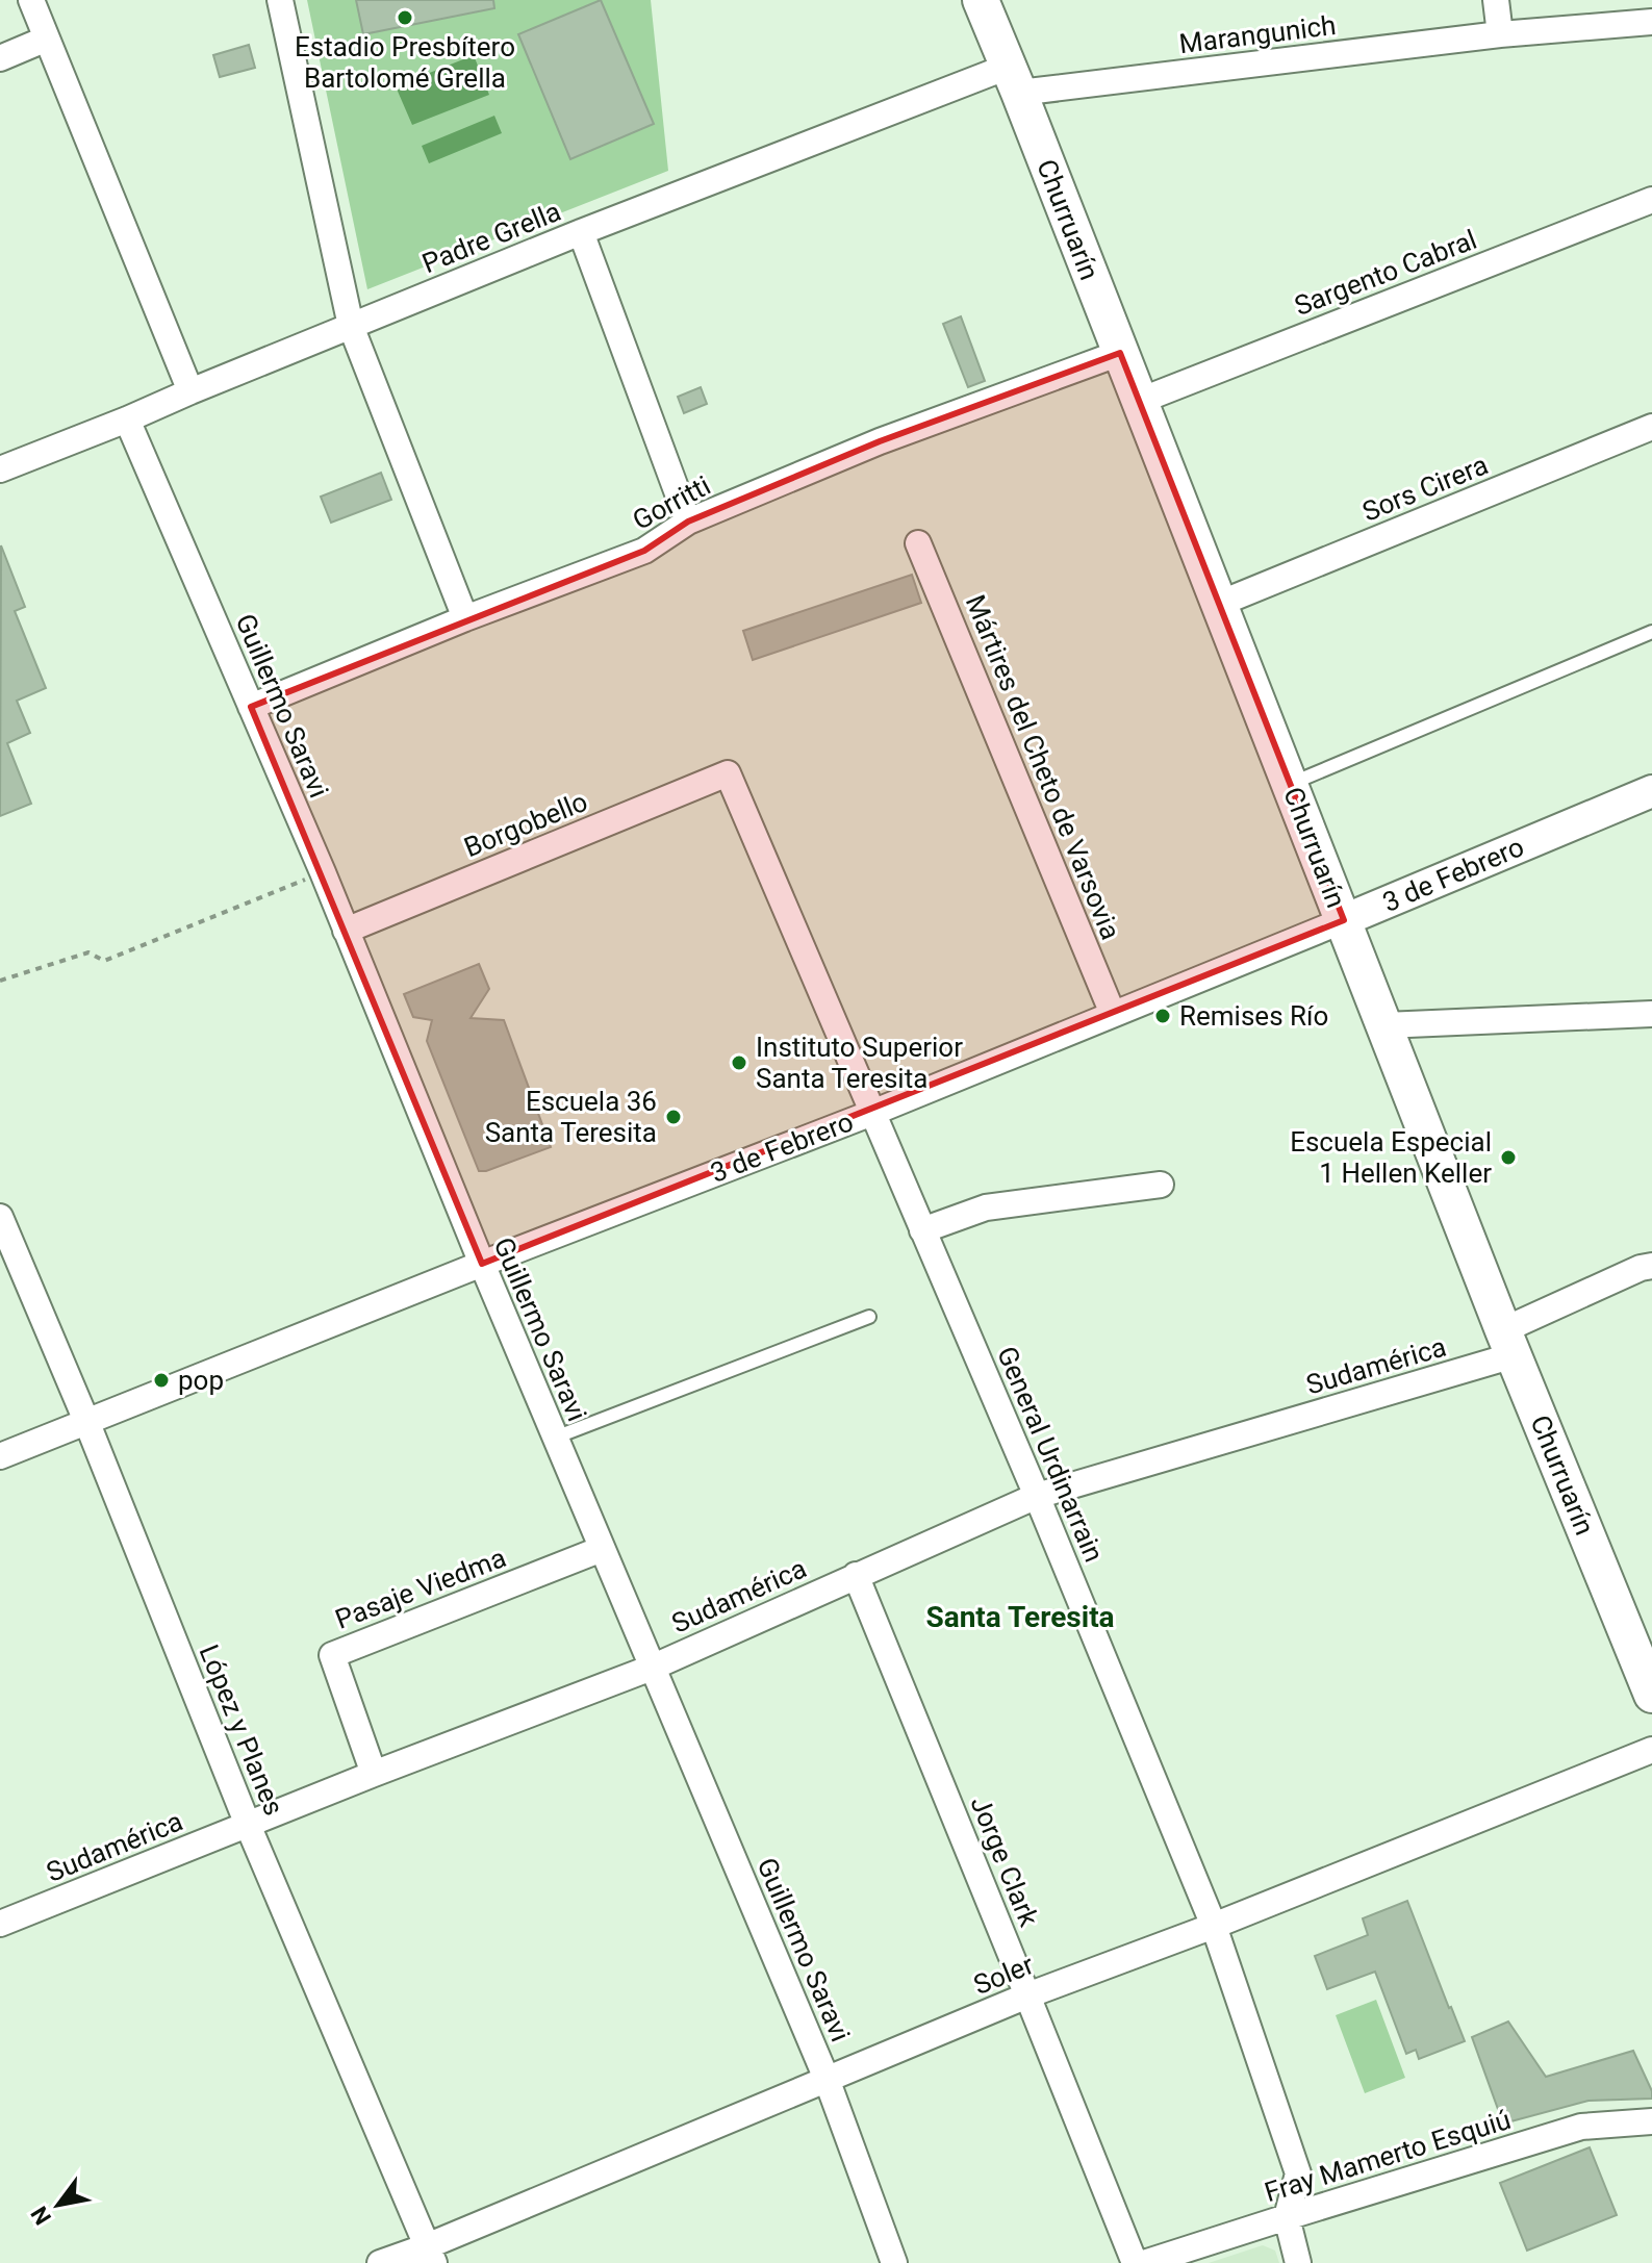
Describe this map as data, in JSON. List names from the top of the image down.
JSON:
{
  "streets": {
    "main road": ["Churruarín"],
    "street": [
      "Marangunich",
      "Padre Grella",
      "Sargento Cabral",
      "Sors Cirera",
      "Gorritti",
      "Guillermo Saravi",
      "Mártires del Cheto de Varsovia",
      "Borgobello",
      "3 de Febrero",
      "Sudamérica",
      "General Urdinarrain",
      "Pasaje Viedma",
      "López y Planes",
      "Jorge Clark",
      "Soler",
      "Fray Mamerto Esquiú"
    ]
  },
  "crossings": [
    ["Marangunich", "Churruarín"],
    ["Marangunich", "Padre Grella"],
    ["Churruarín", "Padre Grella"],
    ["Churruarín", "Sargento Cabral"],
    ["Churruarín", "Sors Cirera"],
    ["Churruarín", "Gorritti"],
    ["Churruarín", "3 de Febrero"],
    ["Churruarín", "Sudamérica"],
    ["Padre Grella", "Guillermo Saravi"],
    ["Gorritti", "Guillermo Saravi"],
    ["Guillermo Saravi", "Borgobello"],
    ["Guillermo Saravi", "3 de Febrero"],
    ["Guillermo Saravi", "Sudamérica"],
    ["Guillermo Saravi", "Pasaje Viedma"],
    ["Guillermo Saravi", "Soler"],
    ["Mártires del Cheto de Varsovia", "3 de Febrero"],
    ["Borgobello", "General Urdinarrain"],
    ["3 de Febrero", "General Urdinarrain"],
    ["3 de Febrero", "López y Planes"],
    ["Sudamérica", "General Urdinarrain"],
    ["Sudamérica", "Pasaje Viedma"],
    ["Sudamérica", "López y Planes"],
    ["Sudamérica", "Jorge Clark"],
    ["General Urdinarrain", "Soler"],
    ["General Urdinarrain", "Fray Mamerto Esquiú"],
    ["López y Planes", "Soler"],
    ["Jorge Clark", "Soler"]
  ],
  "districts": ["Santa Teresita"],
  "places": [
    "Estadio Presbítero Bartolomé Grella",
    "Remises Río",
    "Instituto Superior Santa Teresita",
    "Escuela 36 Santa Teresita",
    "Escuela Especial 1 Hellen Keller",
    "pop"
  ],
  "north": "bottom left"
}
